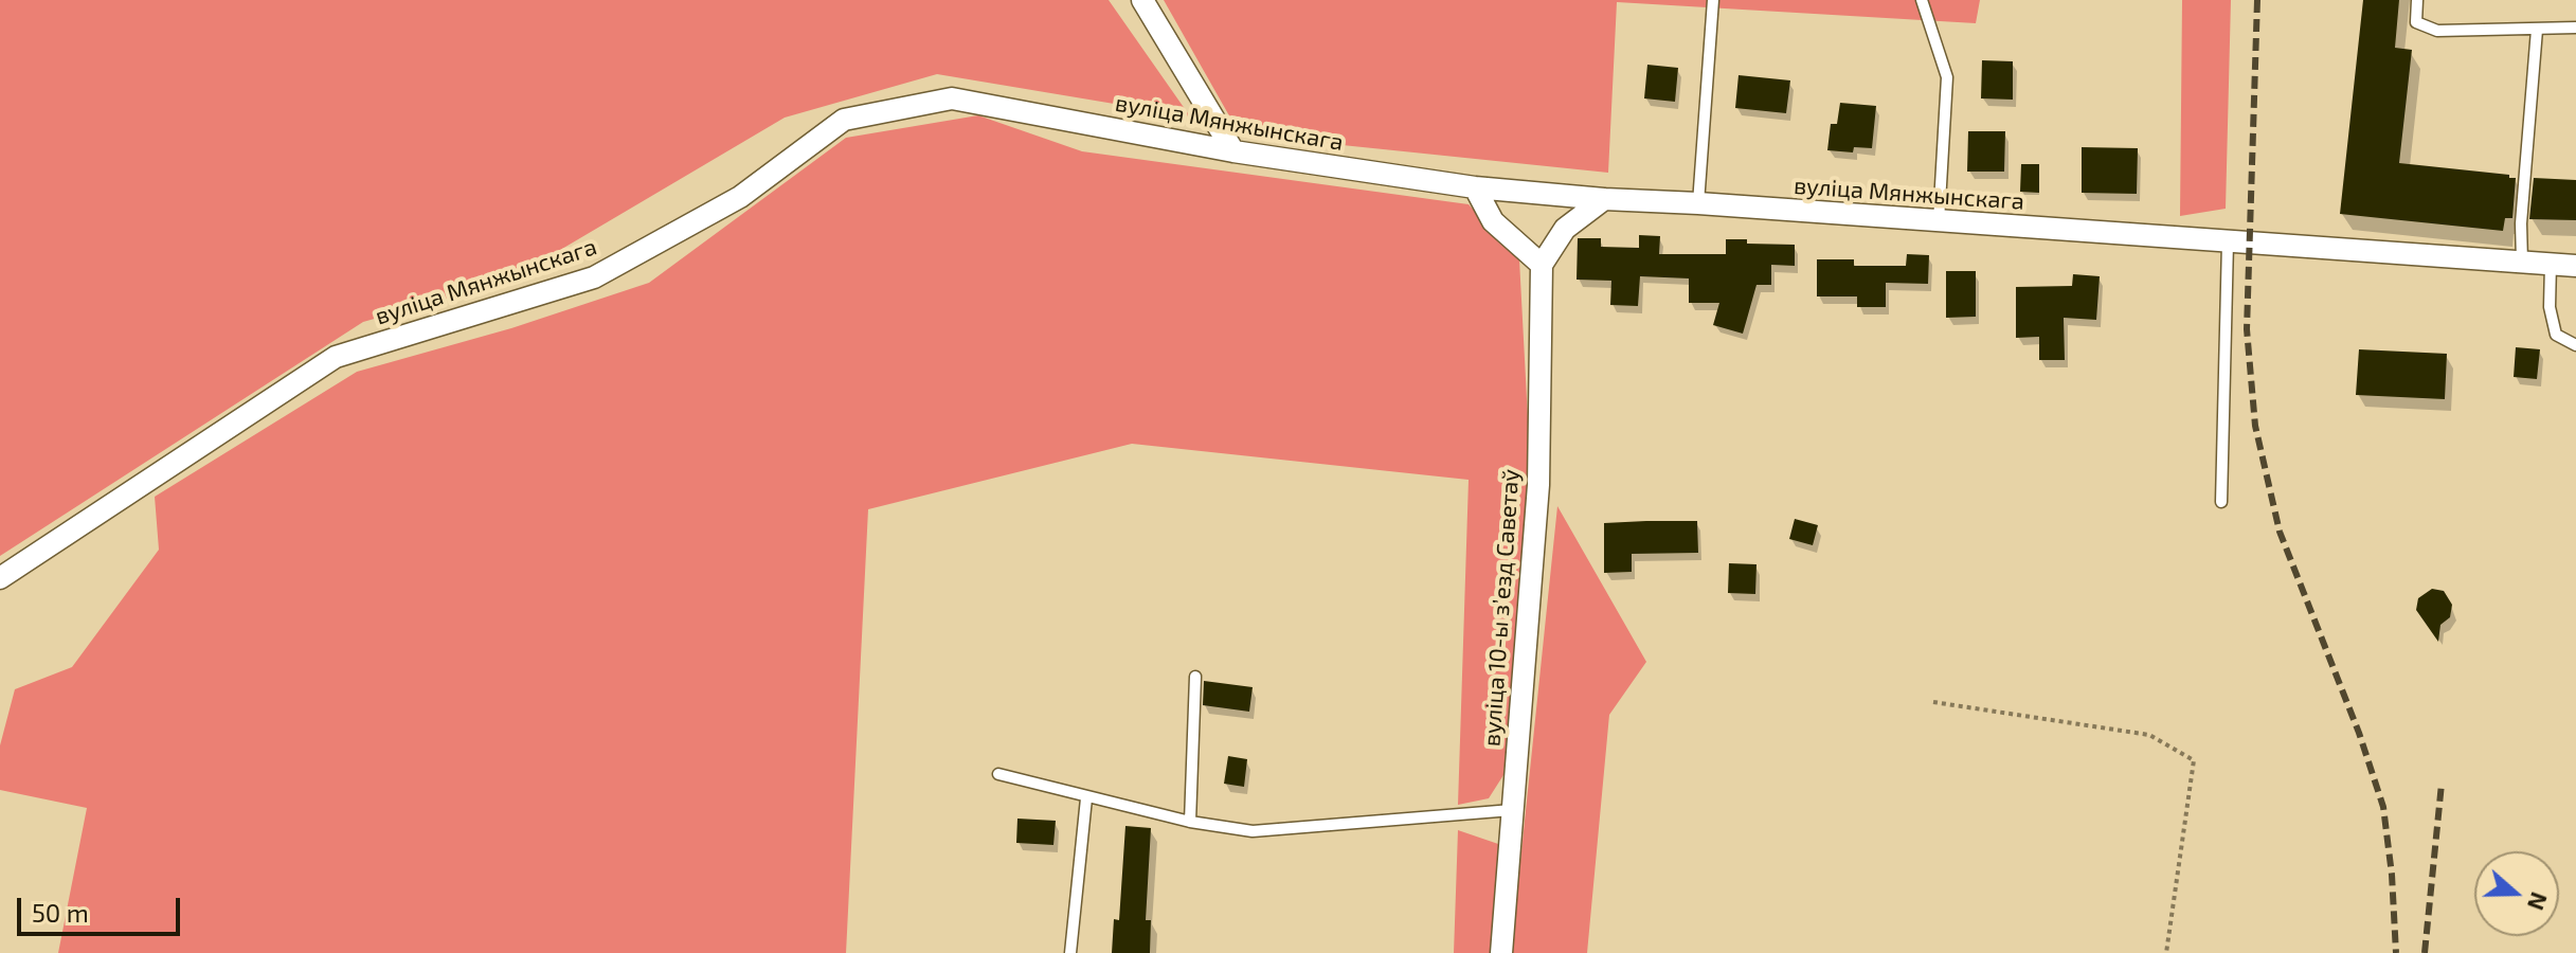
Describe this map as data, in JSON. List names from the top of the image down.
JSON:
{
  "streets": {
    "street": ["вуліца Мянжынскага", "вуліца 10-ы зʼезд Саветаў"]
  },
  "scale_bar": "50 m",
  "north": "right"
}
